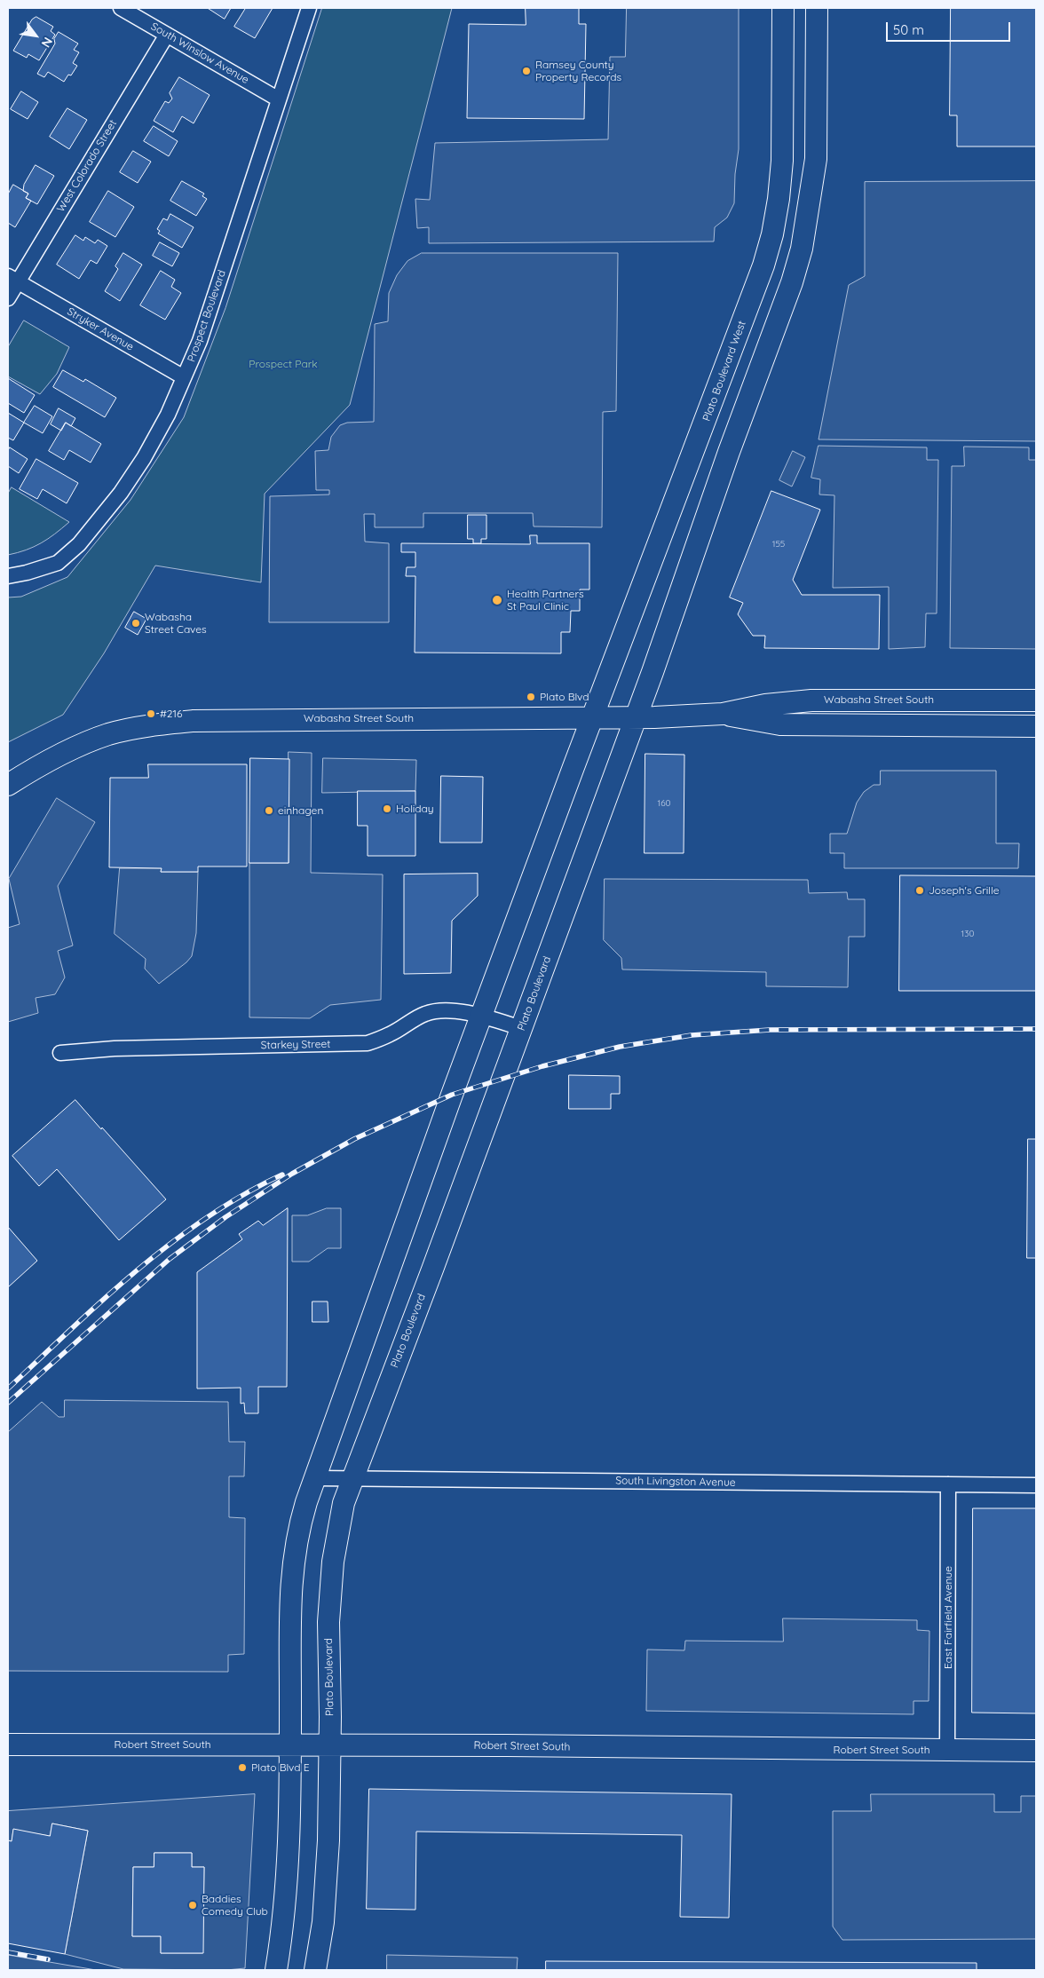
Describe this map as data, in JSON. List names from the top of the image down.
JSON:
{
  "streets": {
    "main road": [
      "Plato Boulevard West",
      "Wabasha Street South",
      "Plato Boulevard",
      "Robert Street South"
    ],
    "street": [
      "South Winslow Avenue",
      "West Colorado Street",
      "Prospect Boulevard",
      "Stryker Avenue",
      "Starkey Street",
      "South Livingston Avenue",
      "East Fairfield Avenue"
    ]
  },
  "crossings": [
    ["South Winslow Avenue", "West Colorado Street"],
    ["South Winslow Avenue", "Prospect Boulevard"],
    ["West Colorado Street", "Stryker Avenue"],
    ["Prospect Boulevard", "Stryker Avenue"],
    ["Plato Boulevard West", "Wabasha Street South"],
    ["Wabasha Street South", "Plato Boulevard"],
    ["Plato Boulevard", "Starkey Street"],
    ["Plato Boulevard", "South Livingston Avenue"],
    ["Plato Boulevard", "Robert Street South"],
    ["South Livingston Avenue", "East Fairfield Avenue"],
    ["East Fairfield Avenue", "Robert Street South"]
  ],
  "parks": ["Prospect Park"],
  "places": [
    "Ramsey County Property Records",
    "Health Partners St Paul Clinic",
    "Wabasha Street Caves",
    "Plato Blvd",
    "#216",
    "Holiday",
    "einhagen",
    "Joseph's Grille",
    "Plato Blvd E",
    "Baddies Comedy Club"
  ],
  "house_numbers": ["155", "160", "130"],
  "scale_bar": "50 m",
  "north": "bottom right"
}
